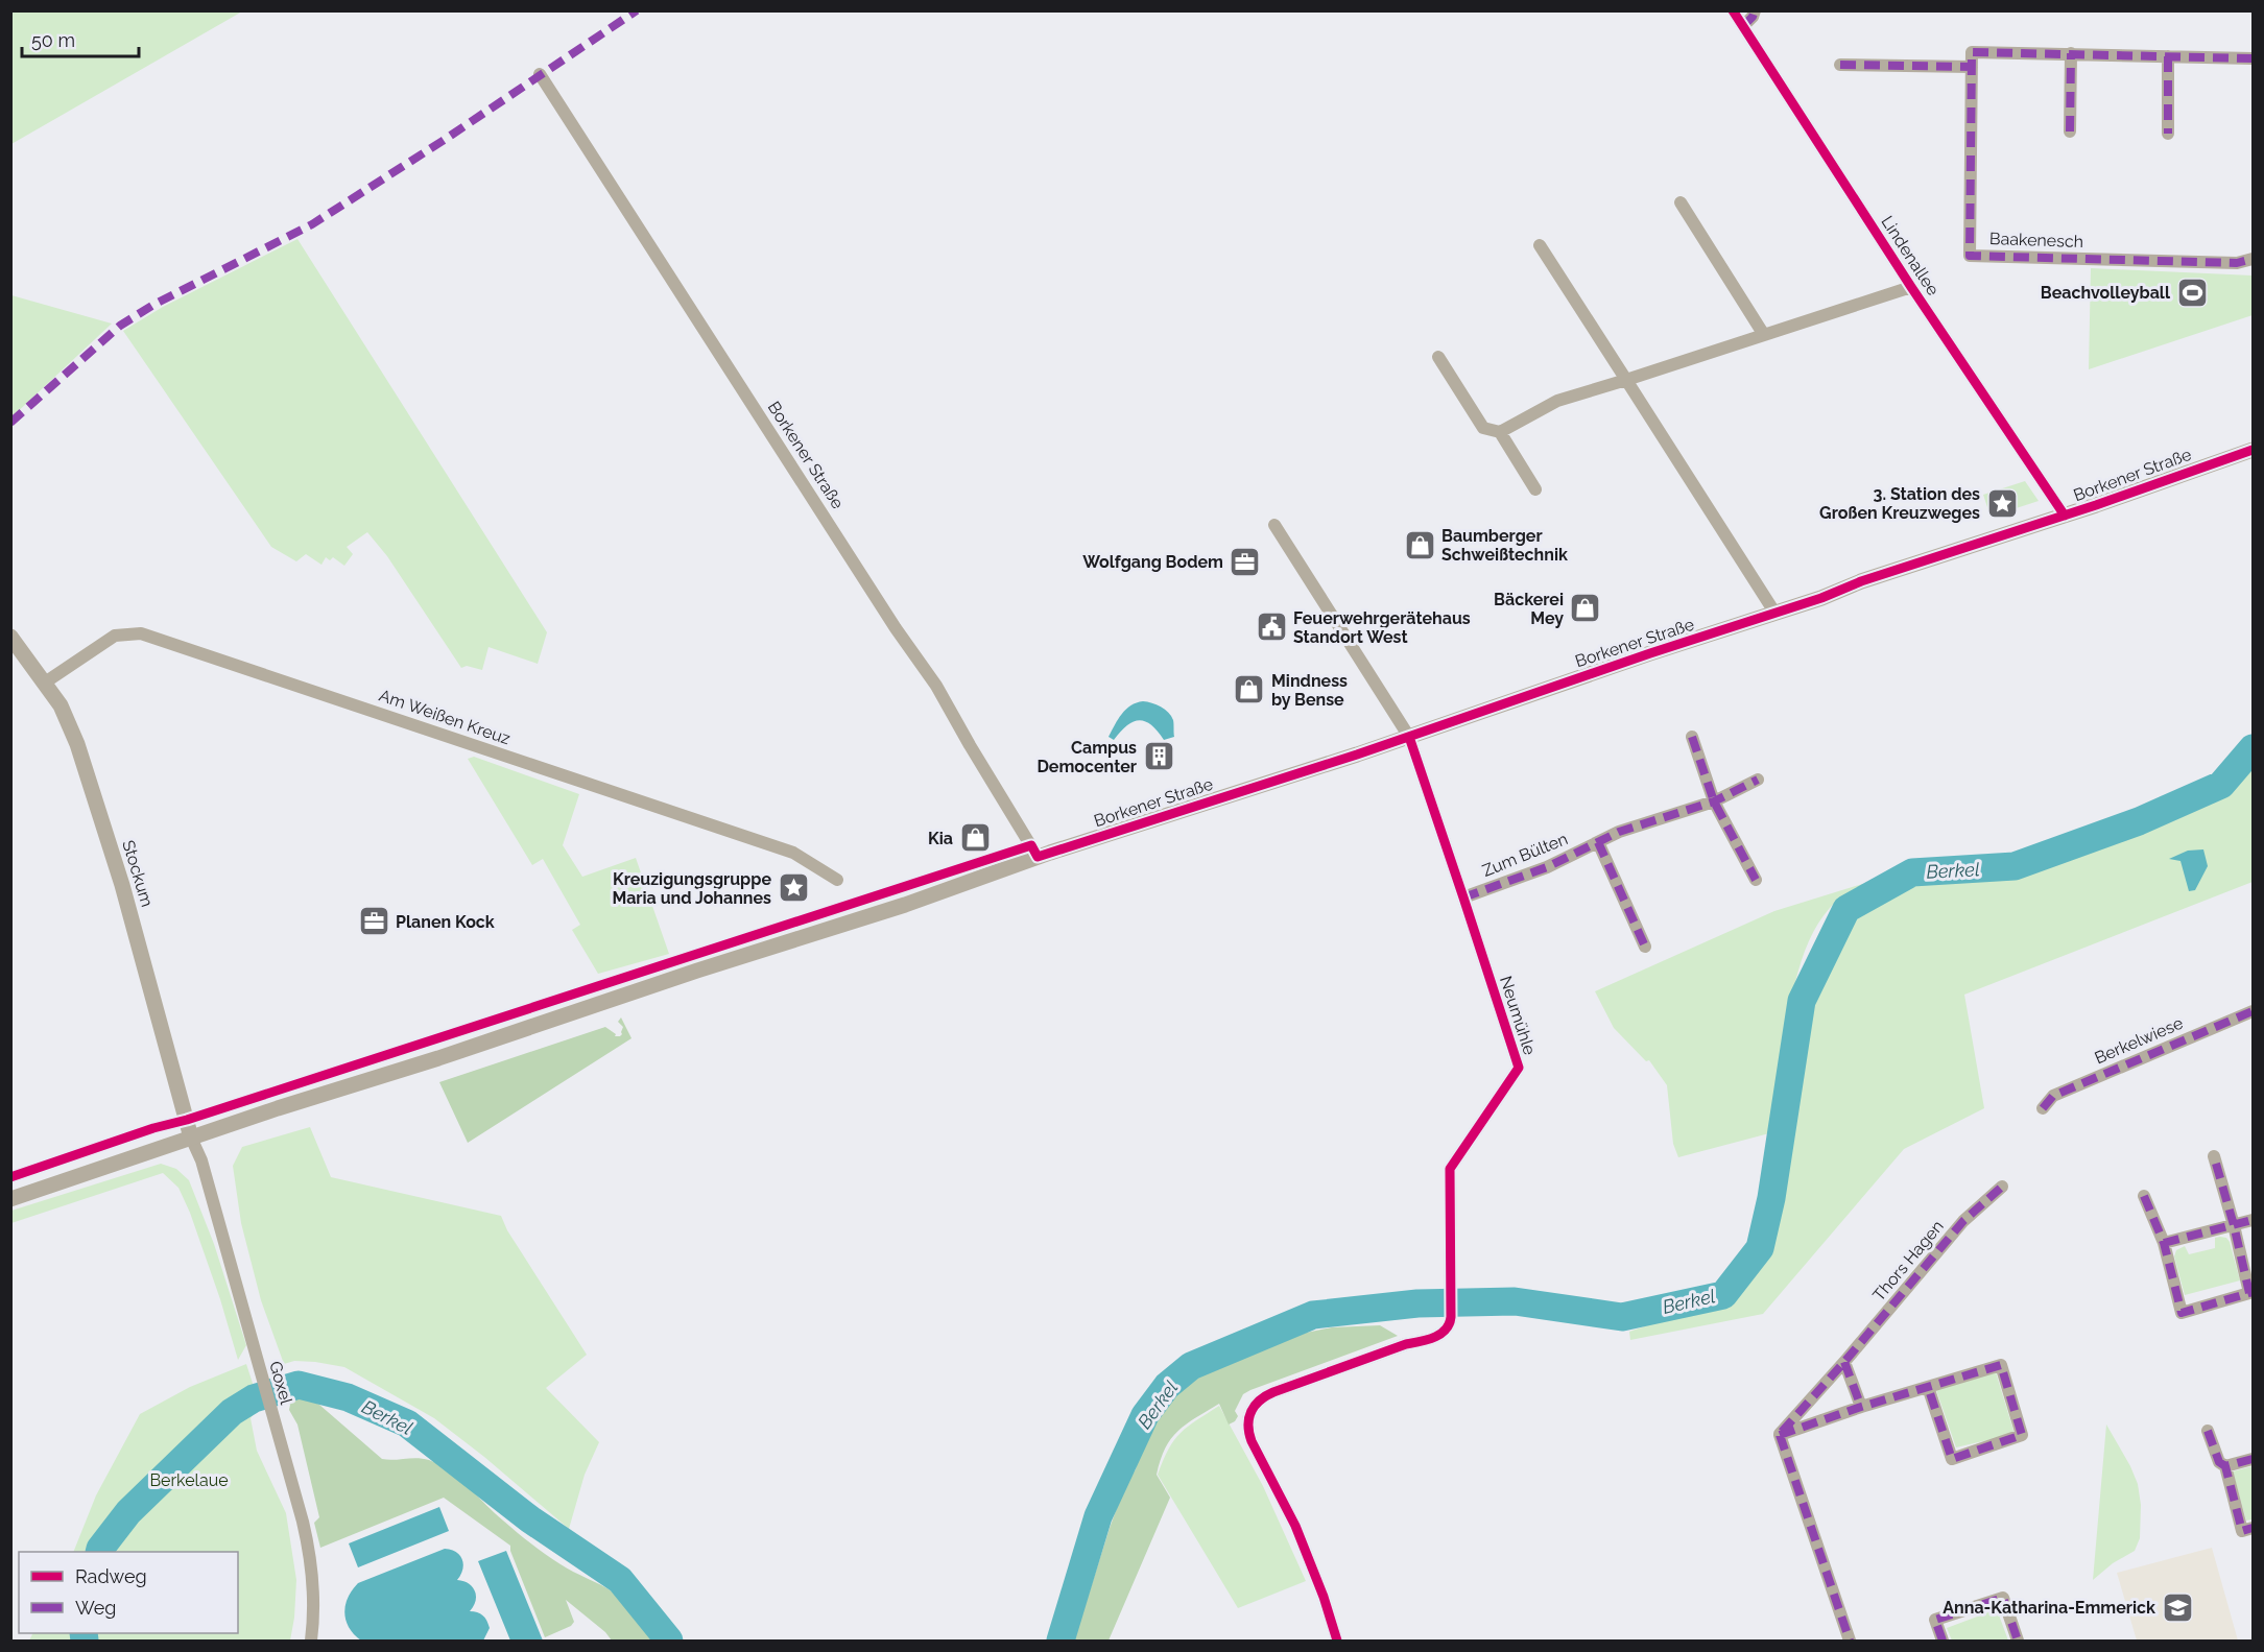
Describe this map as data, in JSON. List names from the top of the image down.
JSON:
{
  "streets": {
    "street": [
      "Baakenesch",
      "Lindenallee",
      "Borkener Straße",
      "Am Weißen Kreuz",
      "Zum Bülten",
      "Stockum",
      "Neumühle",
      "Berkelwiese",
      "Thors Hagen",
      "Goxel"
    ]
  },
  "crossings": [
    ["Lindenallee", "Borkener Straße"],
    ["Borkener Straße", "Stockum"],
    ["Borkener Straße", "Neumühle"],
    ["Borkener Straße", "Goxel"],
    ["Am Weißen Kreuz", "Stockum"],
    ["Zum Bülten", "Neumühle"],
    ["Stockum", "Goxel"]
  ],
  "water": ["Berkel"],
  "parks": ["Berkelaue"],
  "places": {
    "sports": ["Beachvolleyball"],
    "place": ["3. Station des Großen Kreuzweges", "Kreuzigungsgruppe Maria und Johannes"],
    "shop": [
      "Baumberger Schweißtechnik",
      "Bäckerei Mey",
      "Mindness by Bense",
      "Kia"
    ],
    "office": ["Wolfgang Bodem", "Planen Kock"],
    "public building": ["Feuerwehrgerätehaus Standort West"],
    "building": ["Campus Democenter"],
    "school or university": ["Anna-Katharina-Emmerick"]
  },
  "legend": ["Radweg", "Weg"],
  "scale_bar": "50 m"
}
